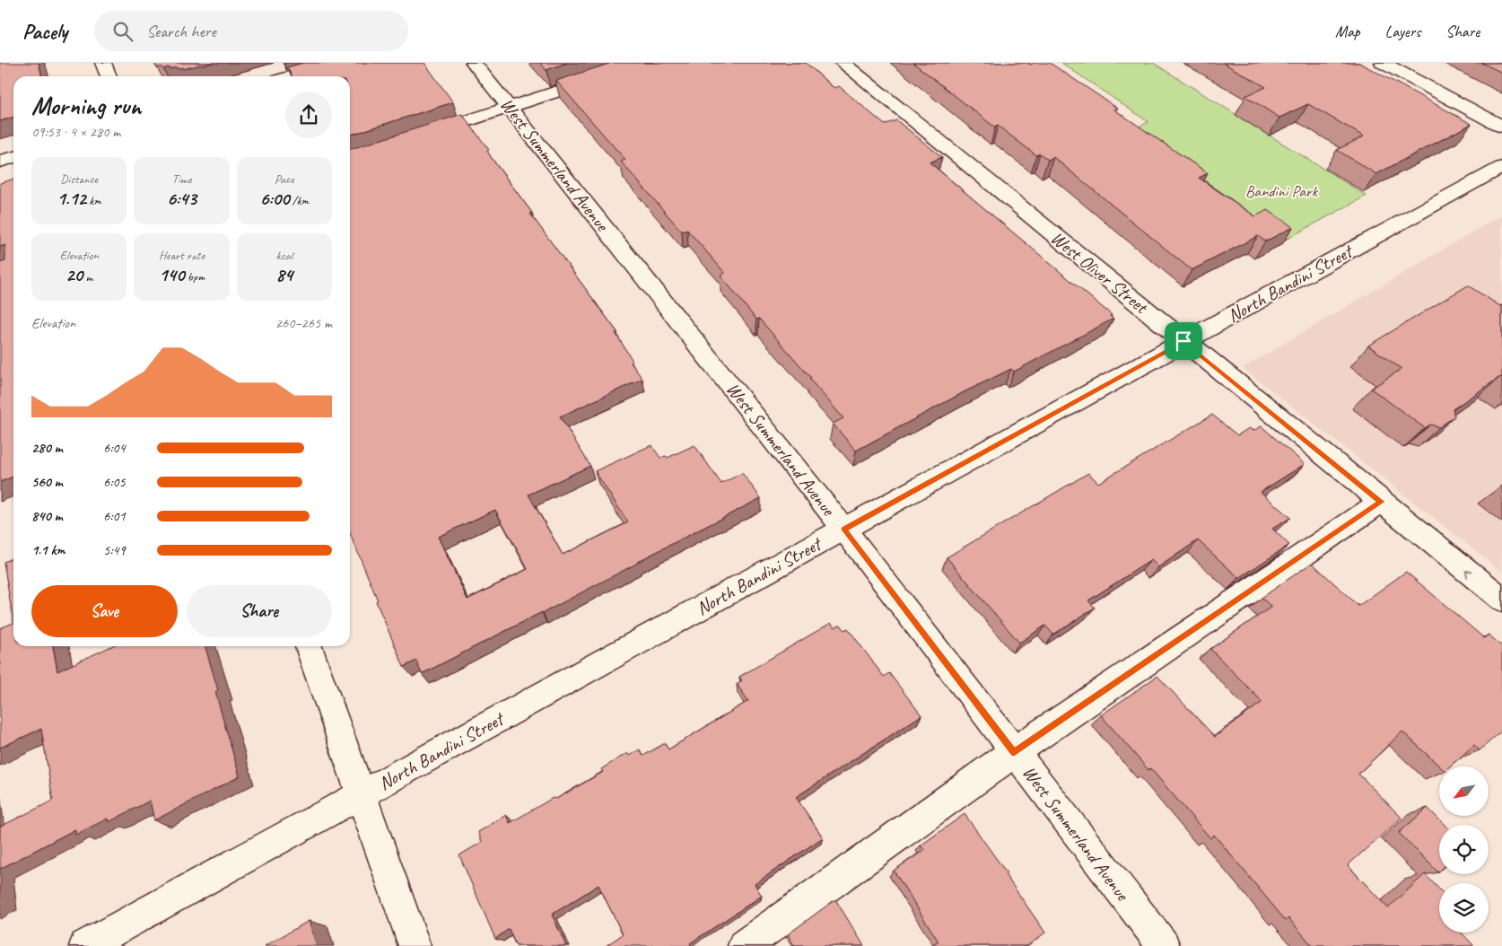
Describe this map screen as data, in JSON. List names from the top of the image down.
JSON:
{
  "streets": {
    "street": ["West Summerland Avenue", "West Oliver Street", "North Bandini Street"]
  },
  "crossings": [
    ["West Summerland Avenue", "North Bandini Street"],
    ["West Oliver Street", "North Bandini Street"]
  ],
  "parks": ["Bandini Park"],
  "north": "bottom left",
  "page": {
    "header": "Pacely",
    "search": "Search here",
    "nav": ["Map", "Layers", "Share"],
    "heading": ["Morning run", "09:53 · 4 × 280 m"],
    "stats": [
      ["Distance", "1.12 km"],
      ["Time", "6:43"],
      ["Pace", "6:00 /km"],
      ["Elevation", "20 m"],
      ["Heart rate", "140 bpm"],
      ["kcal", "84"]
    ],
    "chart": ["Elevation", "260–265 m"],
    "list": [
      {
        "name": "280 m",
        "note": "6:04"
      },
      {
        "name": "560 m",
        "note": "6:05"
      },
      {
        "name": "840 m",
        "note": "6:01"
      },
      {
        "name": "1.1 km",
        "note": "5:49"
      }
    ],
    "buttons": ["Save", "Share"]
  }
}
